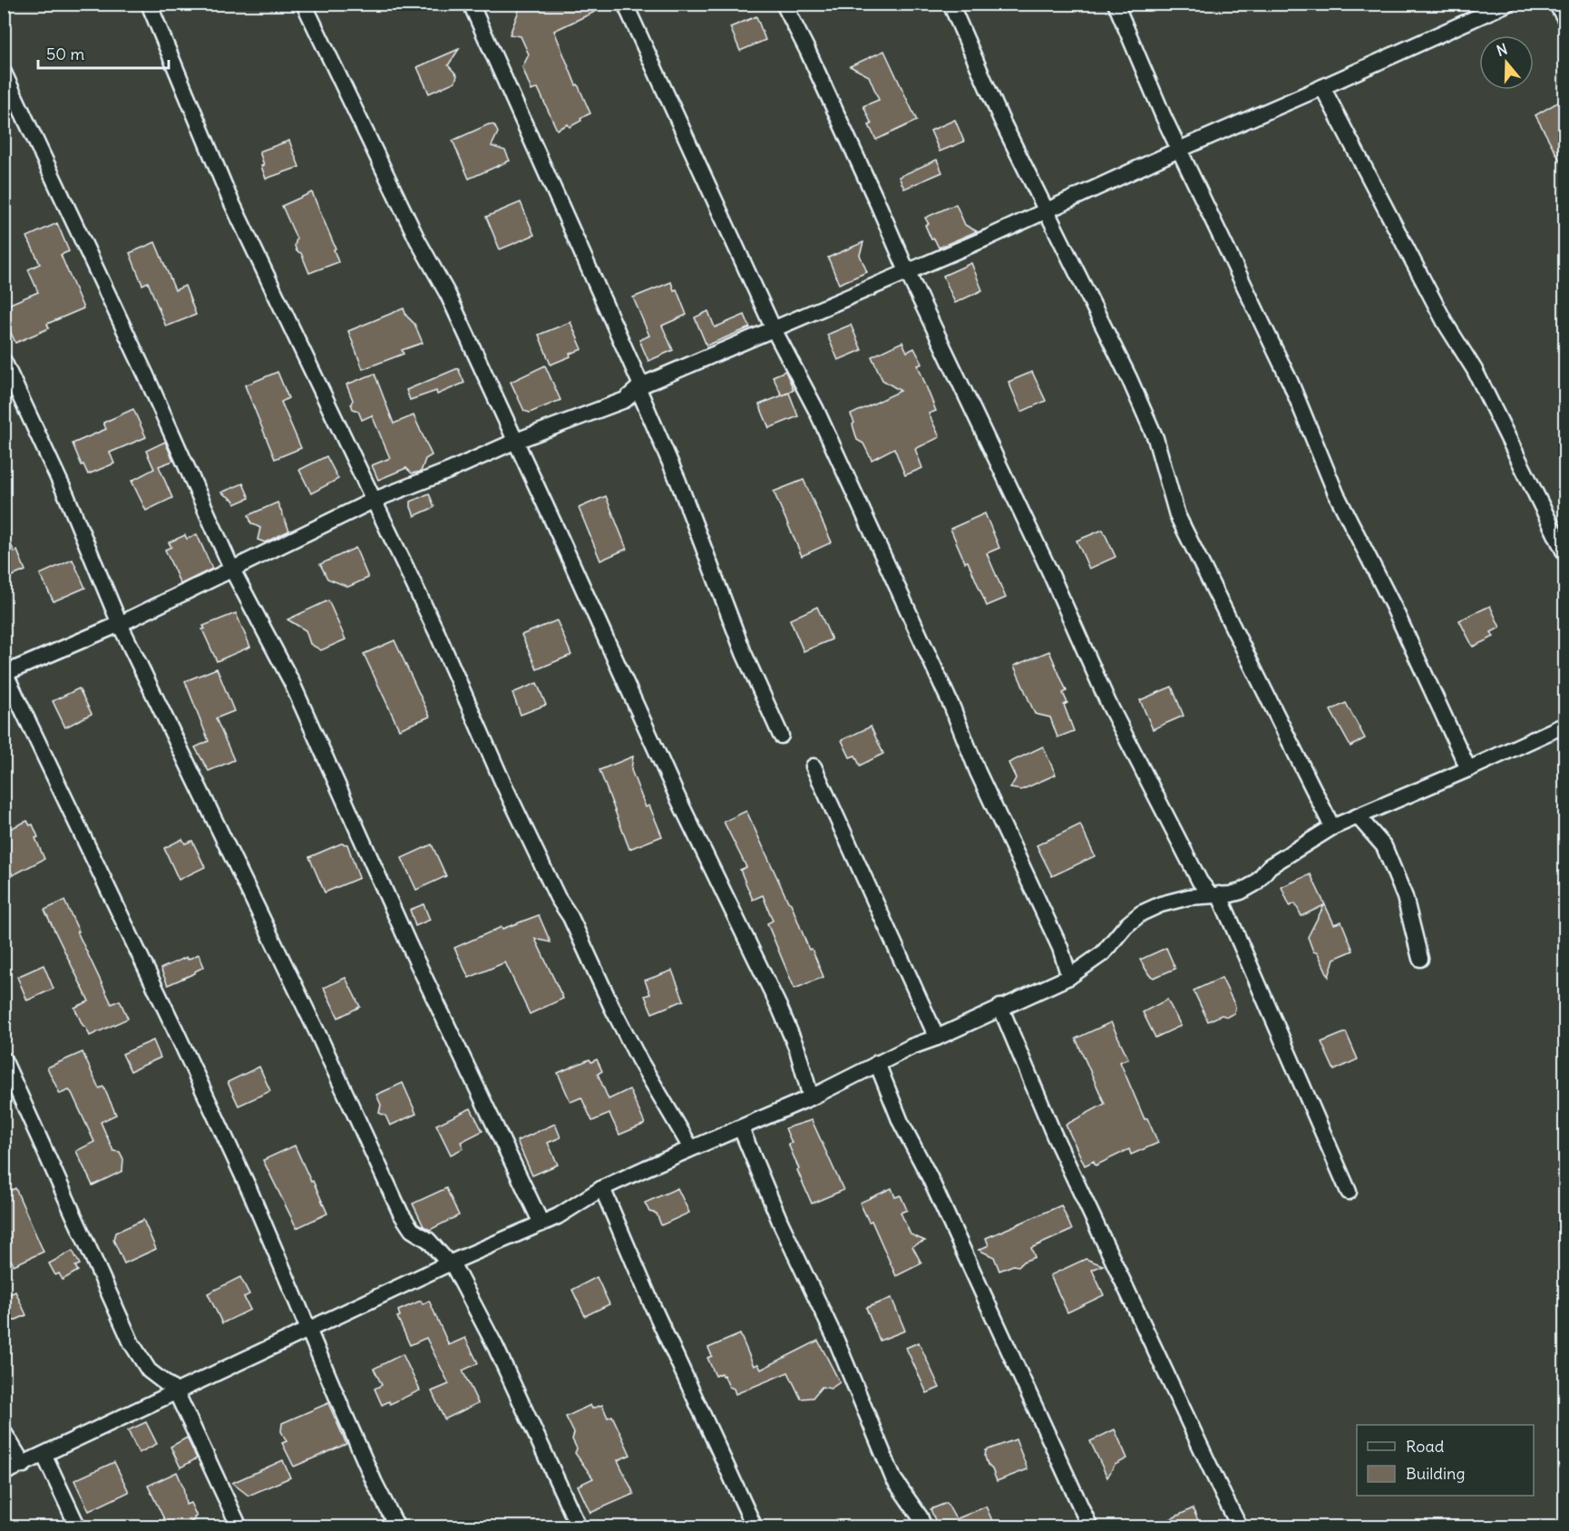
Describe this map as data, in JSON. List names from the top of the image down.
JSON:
{
  "legend": ["Road", "Building"],
  "scale_bar": "50 m",
  "north": "top"
}
